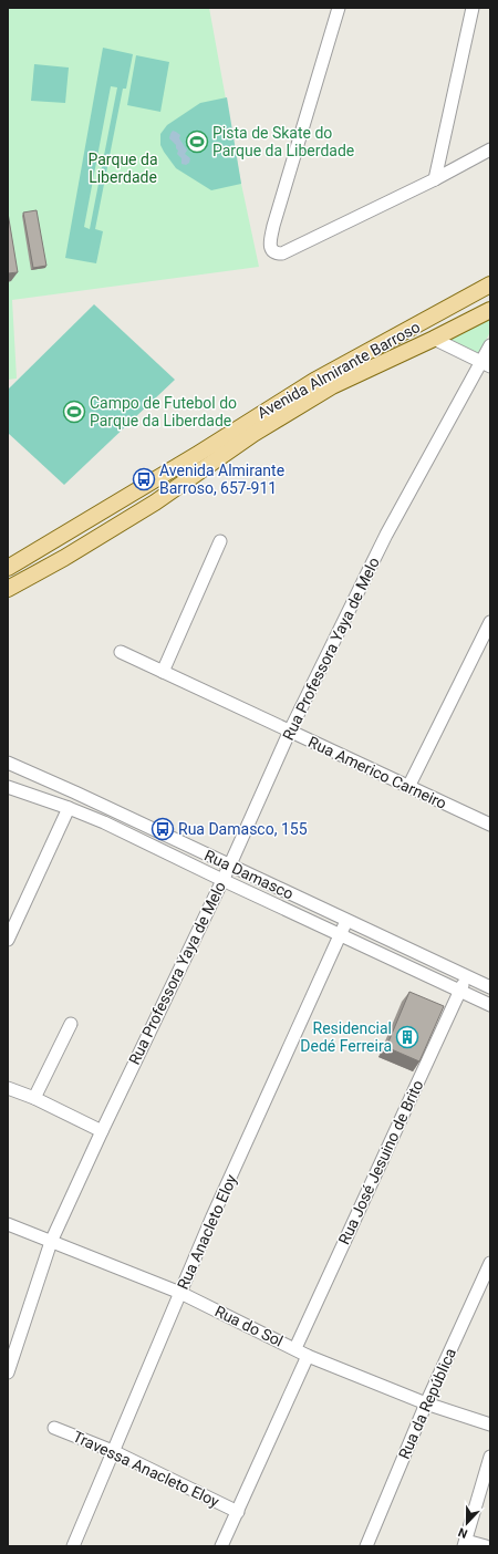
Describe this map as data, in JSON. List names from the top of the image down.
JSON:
{
  "streets": {
    "main road": ["Avenida Almirante Barroso"],
    "street": [
      "Rua Professora Yaya de Melo",
      "Rua Americo Carneiro",
      "Rua Damasco",
      "Rua José Jesuino de Brito",
      "Rua Anacleto Eloy",
      "Rua do Sol",
      "Rua da República",
      "Travessa Anacleto Eloy"
    ]
  },
  "crossings": [
    ["Rua Professora Yaya de Melo", "Rua Americo Carneiro"],
    ["Rua Professora Yaya de Melo", "Rua Damasco"],
    ["Rua Professora Yaya de Melo", "Rua do Sol"],
    ["Rua Damasco", "Rua José Jesuino de Brito"],
    ["Rua Damasco", "Rua Anacleto Eloy"],
    ["Rua José Jesuino de Brito", "Rua do Sol"],
    ["Rua Anacleto Eloy", "Rua do Sol"],
    ["Rua Anacleto Eloy", "Travessa Anacleto Eloy"],
    ["Rua do Sol", "Rua da República"]
  ],
  "parks": ["Parque da Liberdade"],
  "places": {
    "sports": ["Pista de Skate do Parque da Liberdade", "Campo de Futebol do Parque da Liberdade"],
    "bus stop": ["Avenida Almirante Barroso, 657-911", "Rua Damasco, 155"],
    "building": ["Residencial Dedé Ferreira"]
  },
  "north": "bottom"
}
